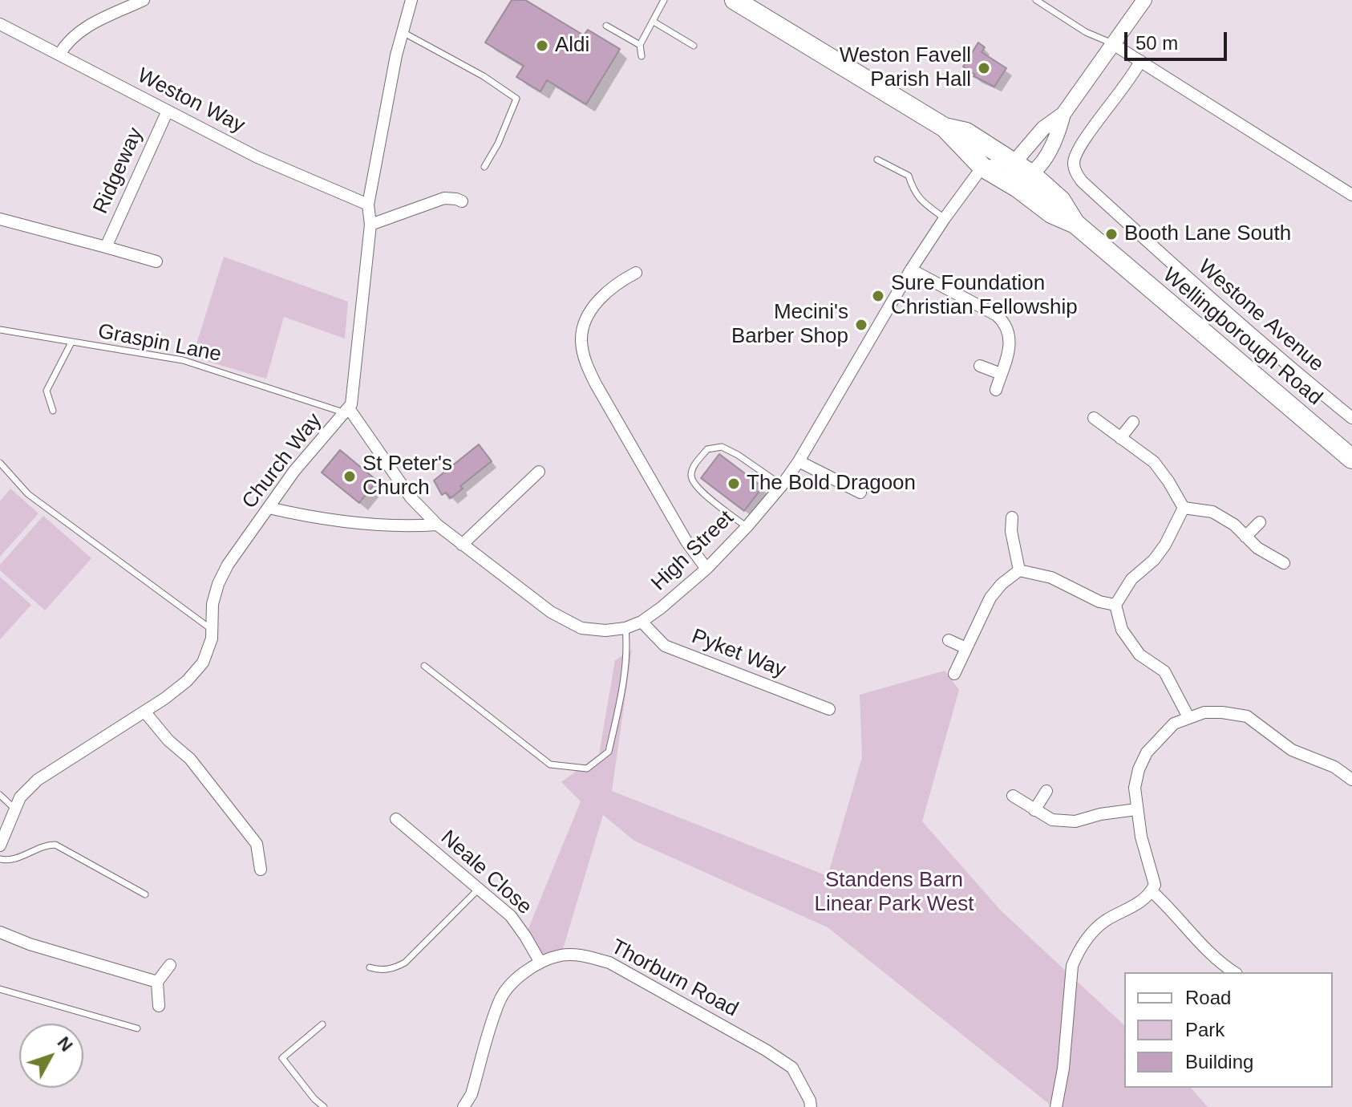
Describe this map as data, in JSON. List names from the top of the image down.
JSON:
{
  "streets": {
    "main road": ["Wellingborough Road"],
    "street": [
      "Weston Way",
      "Ridgeway",
      "Westone Avenue",
      "Church Way",
      "High Street",
      "Pyket Way",
      "Neale Close",
      "Thorburn Road"
    ],
    "lane": ["Graspin Lane"]
  },
  "crossings": [
    ["Weston Way", "Ridgeway"],
    ["Weston Way", "Church Way"],
    ["Wellingborough Road", "High Street"],
    ["Graspin Lane", "Church Way"],
    ["Graspin Lane", "High Street"],
    ["Church Way", "High Street"],
    ["High Street", "Pyket Way"],
    ["Neale Close", "Thorburn Road"]
  ],
  "parks": ["Standens Barn Linear Park West"],
  "places": [
    "Aldi",
    "Weston Favell Parish Hall",
    "Booth Lane South",
    "Sure Foundation Christian Fellowship",
    "Mecini's Barber Shop",
    "St Peter's Church",
    "The Bold Dragoon"
  ],
  "legend": ["Road", "Park", "Building"],
  "scale_bar": "50 m",
  "north": "top right"
}
